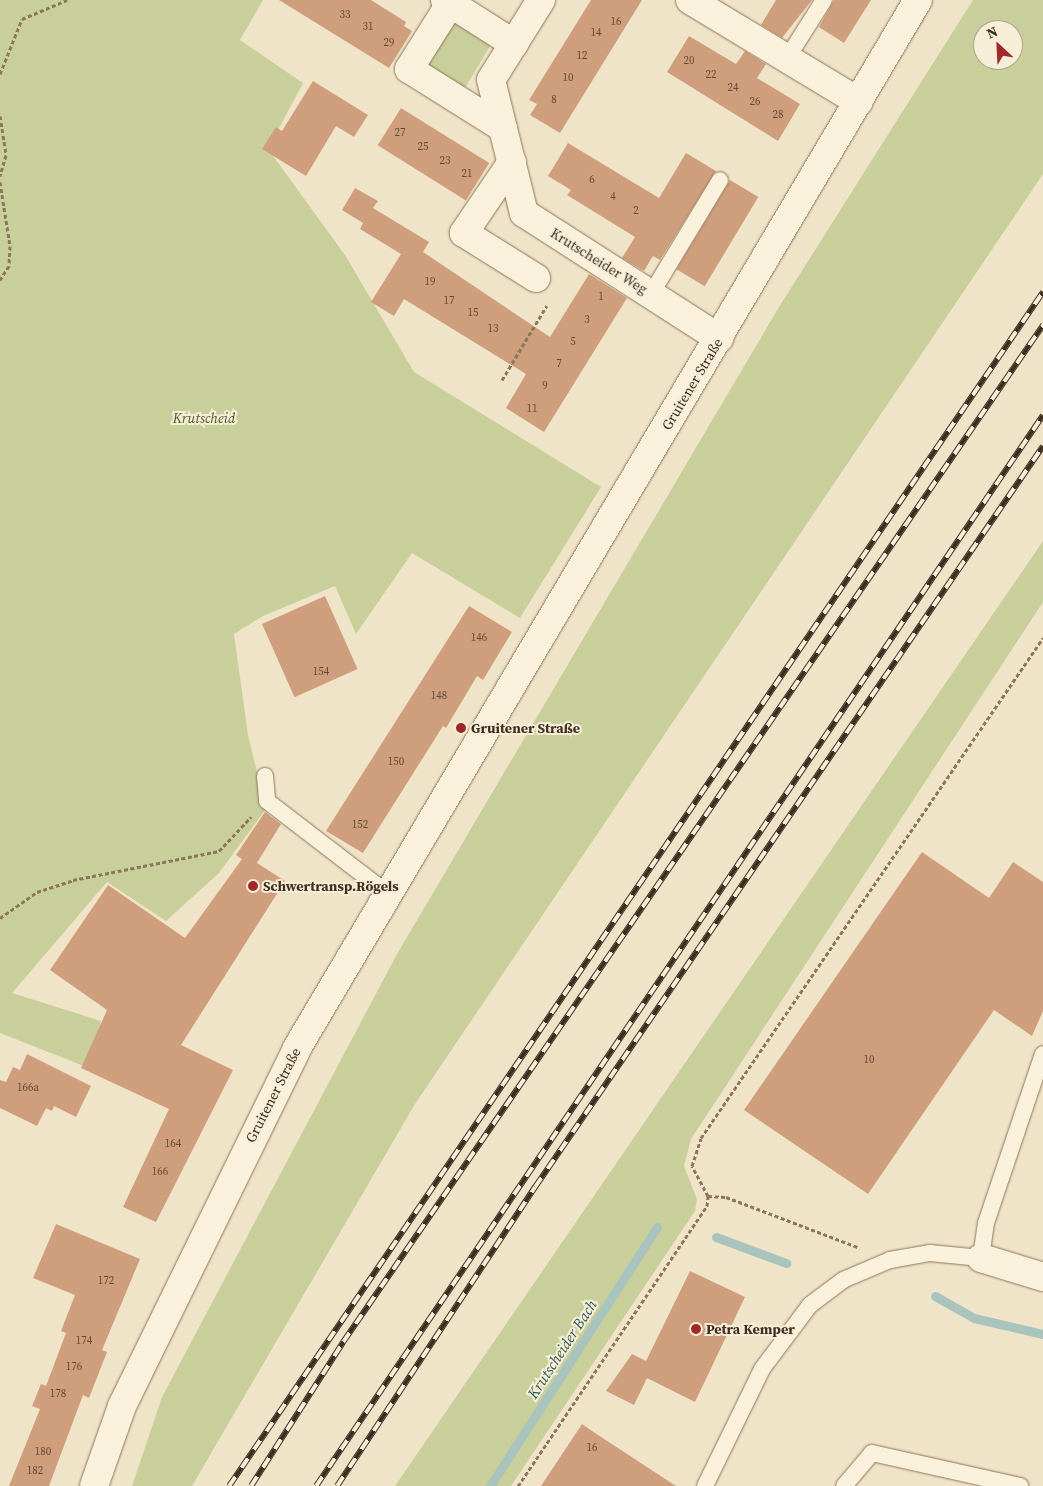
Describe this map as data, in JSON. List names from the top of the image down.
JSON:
{
  "streets": {
    "street": ["Krutscheider Weg", "Gruitener Straße"]
  },
  "crossings": [
    ["Krutscheider Weg", "Gruitener Straße"]
  ],
  "water": ["Krutscheider Bach"],
  "parks": ["Krutscheid"],
  "places": ["Gruitener Straße", "Schwertransp.Rögels", "Petra Kemper"],
  "house_numbers": [
    "33",
    "16",
    "31",
    "14",
    "29",
    "12",
    "20",
    "22",
    "10",
    "24",
    "8",
    "26",
    "28",
    "27",
    "25",
    "23",
    "21",
    "6",
    "4",
    "2",
    "19",
    "1",
    "17",
    "15",
    "3",
    "13",
    "5",
    "7",
    "9",
    "11",
    "146",
    "154",
    "148",
    "150",
    "152",
    "10",
    "166a",
    "164",
    "166",
    "172",
    "174",
    "176",
    "178",
    "16",
    "180",
    "182"
  ],
  "north": "top left"
}
